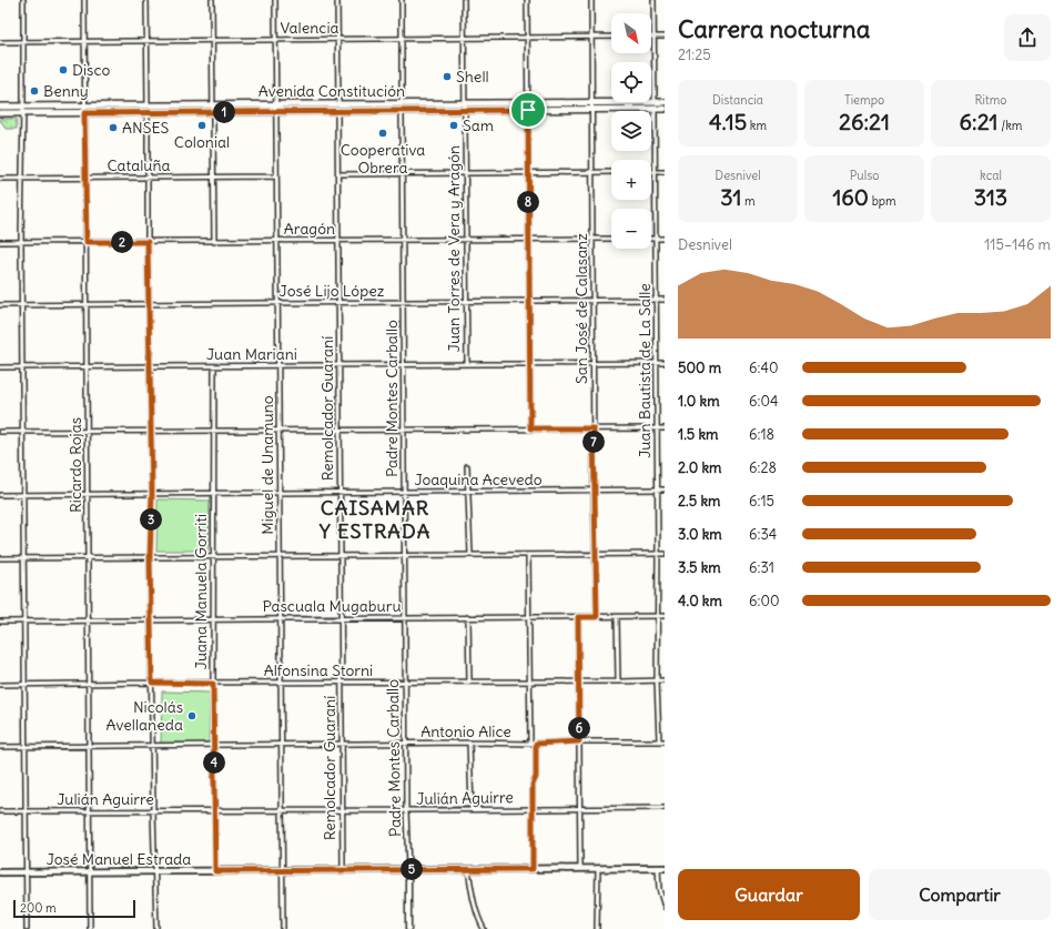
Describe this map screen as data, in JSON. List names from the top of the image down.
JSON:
{
  "streets": {
    "main road": ["Avenida Constitución", "José Manuel Estrada"],
    "street": [
      "Valencia",
      "Cataluña",
      "Aragón",
      "Juan Torres de Vera y Aragón",
      "José Lijo López",
      "San José de Calasanz",
      "Juan Mariani",
      "Juan Bautista de La Salle",
      "Padre Montes Carballo",
      "Remolcador Guaraní",
      "Ricardo Rojas",
      "Miguel de Unamuno",
      "Joaquina Acevedo",
      "Juana Manuela Gorriti",
      "Pascuala Mugaburu",
      "Alfonsina Storni",
      "Antonio Alice",
      "Julián Aguirre"
    ]
  },
  "crossings": [
    ["Valencia", "Juan Torres de Vera y Aragón"],
    ["Valencia", "San José de Calasanz"],
    ["Valencia", "Padre Montes Carballo"],
    ["Valencia", "Remolcador Guaraní"],
    ["Valencia", "Ricardo Rojas"],
    ["Valencia", "Miguel de Unamuno"],
    ["Avenida Constitución", "Juan Torres de Vera y Aragón"],
    ["Avenida Constitución", "San José de Calasanz"],
    ["Avenida Constitución", "Juan Bautista de La Salle"],
    ["Avenida Constitución", "Padre Montes Carballo"],
    ["Avenida Constitución", "Remolcador Guaraní"],
    ["Avenida Constitución", "Ricardo Rojas"],
    ["Avenida Constitución", "Miguel de Unamuno"],
    ["Cataluña", "Ricardo Rojas"],
    ["Cataluña", "Miguel de Unamuno"],
    ["Aragón", "Juan Torres de Vera y Aragón"],
    ["Aragón", "San José de Calasanz"],
    ["Aragón", "Padre Montes Carballo"],
    ["Aragón", "Remolcador Guaraní"],
    ["Aragón", "Ricardo Rojas"],
    ["Aragón", "Miguel de Unamuno"],
    ["Juan Torres de Vera y Aragón", "José Lijo López"],
    ["Juan Torres de Vera y Aragón", "Juan Mariani"],
    ["José Lijo López", "San José de Calasanz"],
    ["José Lijo López", "Juan Bautista de La Salle"],
    ["José Lijo López", "Padre Montes Carballo"],
    ["José Lijo López", "Remolcador Guaraní"],
    ["José Lijo López", "Ricardo Rojas"],
    ["José Lijo López", "Miguel de Unamuno"],
    ["San José de Calasanz", "Juan Mariani"],
    ["San José de Calasanz", "Joaquina Acevedo"],
    ["San José de Calasanz", "Pascuala Mugaburu"],
    ["Juan Mariani", "Juan Bautista de La Salle"],
    ["Juan Mariani", "Padre Montes Carballo"],
    ["Juan Mariani", "Remolcador Guaraní"],
    ["Juan Mariani", "Ricardo Rojas"],
    ["Juan Mariani", "Miguel de Unamuno"],
    ["Juan Mariani", "Juana Manuela Gorriti"],
    ["Juan Bautista de La Salle", "Joaquina Acevedo"],
    ["Juan Bautista de La Salle", "Pascuala Mugaburu"],
    ["Juan Bautista de La Salle", "Alfonsina Storni"],
    ["Juan Bautista de La Salle", "Antonio Alice"],
    ["Padre Montes Carballo", "Joaquina Acevedo"],
    ["Padre Montes Carballo", "Pascuala Mugaburu"],
    ["Padre Montes Carballo", "Alfonsina Storni"],
    ["Padre Montes Carballo", "Antonio Alice"],
    ["Padre Montes Carballo", "Julián Aguirre"],
    ["Padre Montes Carballo", "José Manuel Estrada"],
    ["Remolcador Guaraní", "Joaquina Acevedo"],
    ["Remolcador Guaraní", "Pascuala Mugaburu"],
    ["Remolcador Guaraní", "Alfonsina Storni"],
    ["Remolcador Guaraní", "Antonio Alice"],
    ["Remolcador Guaraní", "Julián Aguirre"],
    ["Remolcador Guaraní", "José Manuel Estrada"],
    ["Ricardo Rojas", "Joaquina Acevedo"],
    ["Ricardo Rojas", "Pascuala Mugaburu"],
    ["Ricardo Rojas", "Alfonsina Storni"],
    ["Ricardo Rojas", "Antonio Alice"],
    ["Ricardo Rojas", "Julián Aguirre"],
    ["Ricardo Rojas", "José Manuel Estrada"],
    ["Miguel de Unamuno", "Joaquina Acevedo"],
    ["Miguel de Unamuno", "Pascuala Mugaburu"],
    ["Miguel de Unamuno", "Alfonsina Storni"],
    ["Miguel de Unamuno", "Antonio Alice"],
    ["Miguel de Unamuno", "Julián Aguirre"],
    ["Miguel de Unamuno", "José Manuel Estrada"],
    ["Joaquina Acevedo", "Juana Manuela Gorriti"],
    ["Juana Manuela Gorriti", "Pascuala Mugaburu"],
    ["Juana Manuela Gorriti", "Alfonsina Storni"],
    ["Juana Manuela Gorriti", "Antonio Alice"],
    ["Juana Manuela Gorriti", "Julián Aguirre"],
    ["Juana Manuela Gorriti", "José Manuel Estrada"]
  ],
  "districts": ["CAISAMAR Y ESTRADA"],
  "places": [
    "Disco",
    "Shell",
    "Benny",
    "Colonial",
    "Sam",
    "ANSES",
    "Cooperativa Obrera",
    "Nicolás Avellaneda"
  ],
  "scale_bar": "200 m",
  "north": "bottom right",
  "page": {
    "heading": ["Carrera nocturna", "21:25"],
    "map_buttons": ["+", "−"],
    "stats": [
      ["Distancia", "4.15 km"],
      ["Tiempo", "26:21"],
      ["Ritmo", "6:21 /km"],
      ["Desnivel", "31 m"],
      ["Pulso", "160 bpm"],
      ["kcal", "313"]
    ],
    "pins": [
      "1",
      "8",
      "2",
      "7",
      "3",
      "6",
      "4",
      "5"
    ],
    "chart": ["Desnivel", "115–146 m"],
    "list": [
      {
        "name": "500 m",
        "note": "6:40"
      },
      {
        "name": "1.0 km",
        "note": "6:04"
      },
      {
        "name": "1.5 km",
        "note": "6:18"
      },
      {
        "name": "2.0 km",
        "note": "6:28"
      },
      {
        "name": "2.5 km",
        "note": "6:15"
      },
      {
        "name": "3.0 km",
        "note": "6:34"
      },
      {
        "name": "3.5 km",
        "note": "6:31"
      },
      {
        "name": "4.0 km",
        "note": "6:00"
      }
    ],
    "buttons": ["Guardar", "Compartir"],
    "scale": "200 m"
  }
}
